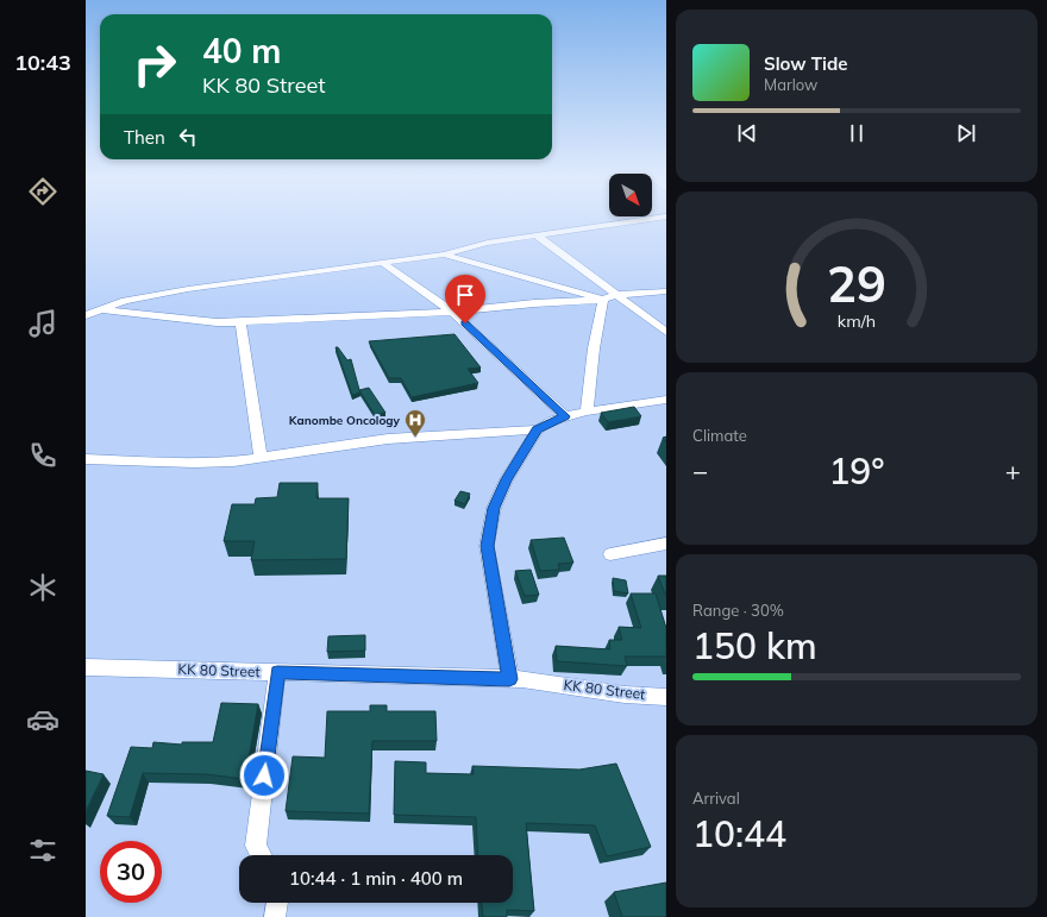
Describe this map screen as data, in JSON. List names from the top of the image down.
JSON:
{
  "streets": {
    "street": ["KK 80 Street"]
  },
  "places": {
    "hospital": ["Kanombe Oncology"]
  },
  "north": "bottom right",
  "page": {
    "tabs": "10:43",
    "turn": ["40 m", "KK 80 Street"],
    "song": ["Slow Tide", "Marlow"],
    "then": "Then",
    "tile": [
      "Climate",
      ["Range · 30%", "150 km"],
      ["Arrival", "10:44"]
    ],
    "heat": ["−", "19°", "+"],
    "limit": "30",
    "trip": "10:44 · 1 min · 400 m",
    "gauge": ["29", "km/h"]
  }
}
